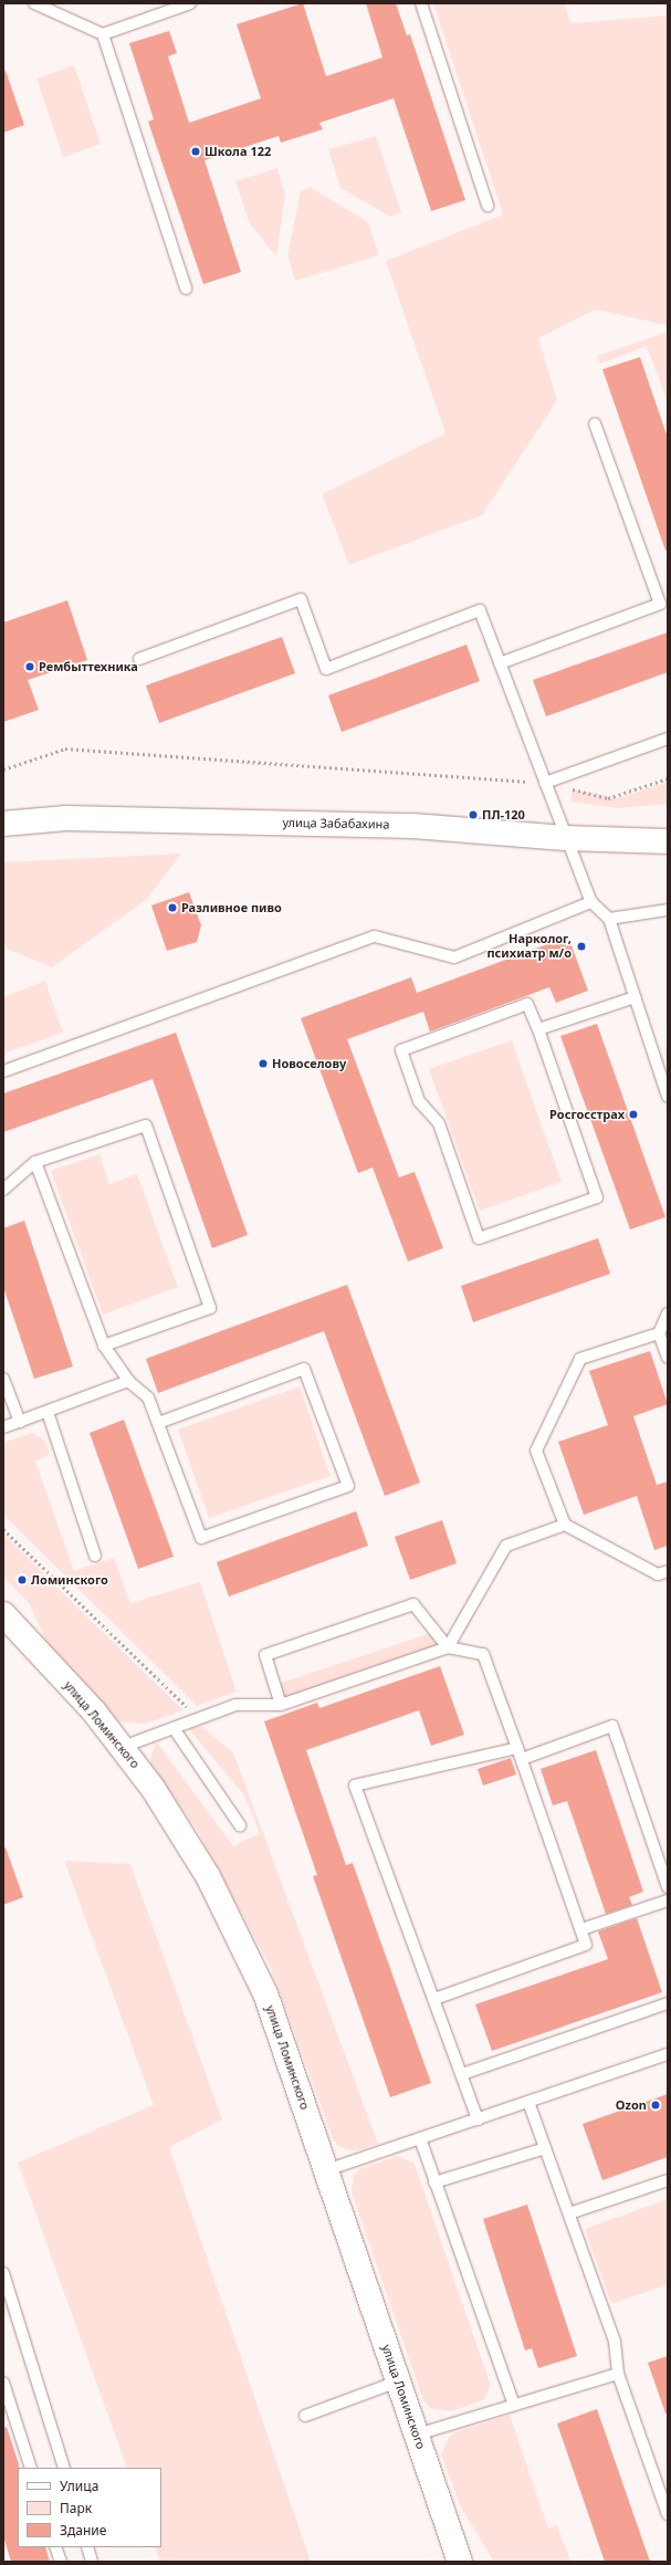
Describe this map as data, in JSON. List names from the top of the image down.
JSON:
{
  "streets": {
    "street": ["улица Забабахина", "улица Ломинского"]
  },
  "places": [
    "Школа 122",
    "Рембыттехника",
    "ПЛ-120",
    "Разливное пиво",
    "Нарколог, психиатр м/о",
    "Новоселову",
    "Росгосстрах",
    "Ломинского",
    "Ozon"
  ],
  "legend": ["Улица", "Парк", "Здание"]
}
